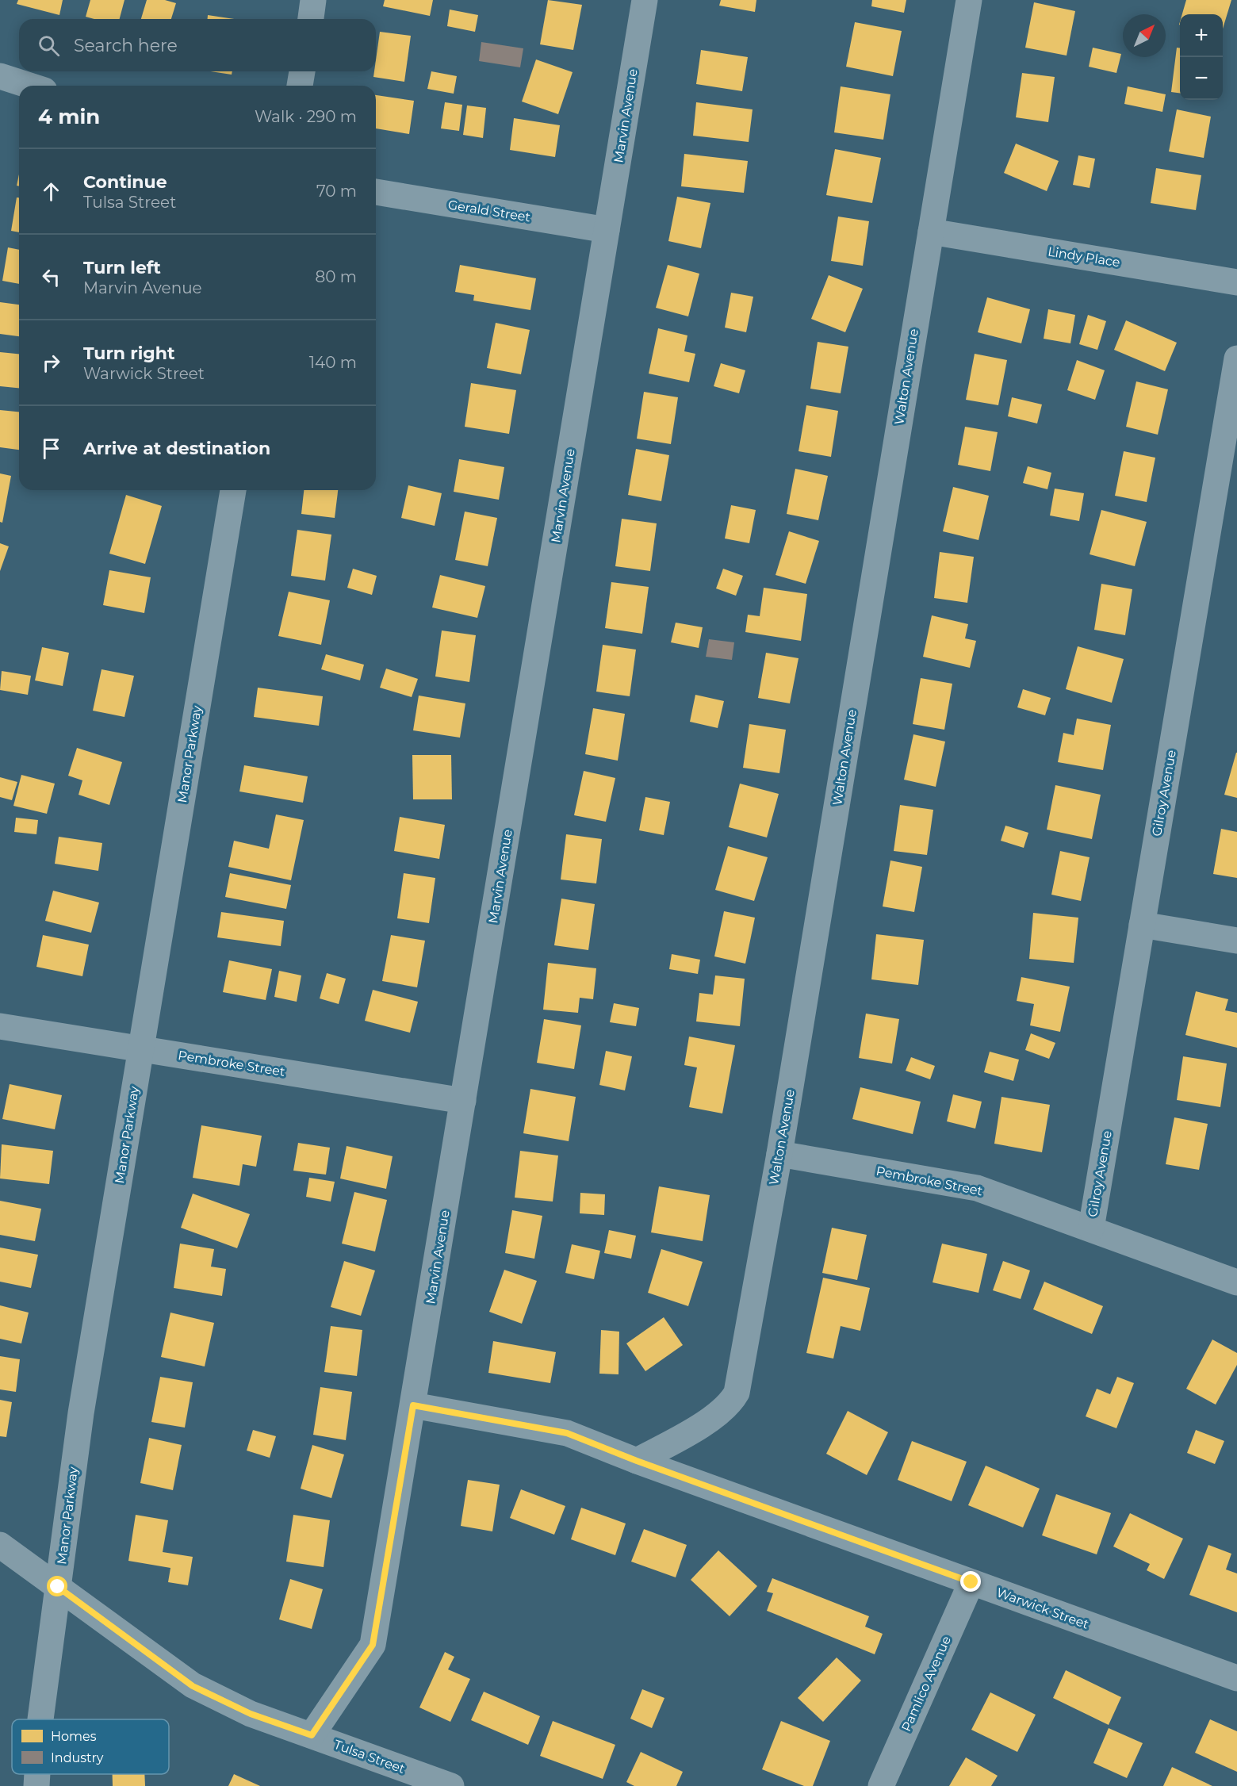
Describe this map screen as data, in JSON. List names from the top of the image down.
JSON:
{
  "streets": {
    "street": [
      "Marvin Avenue",
      "Gerald Street",
      "Lindy Place",
      "Walton Avenue",
      "Manor Parkway",
      "Gilroy Avenue",
      "Pembroke Street",
      "Warwick Street",
      "Pamlico Avenue",
      "Tulsa Street"
    ]
  },
  "crossings": [
    ["Marvin Avenue", "Gerald Street"],
    ["Marvin Avenue", "Pembroke Street"],
    ["Marvin Avenue", "Warwick Street"],
    ["Marvin Avenue", "Tulsa Street"],
    ["Lindy Place", "Walton Avenue"],
    ["Walton Avenue", "Pembroke Street"],
    ["Walton Avenue", "Warwick Street"],
    ["Manor Parkway", "Pembroke Street"],
    ["Manor Parkway", "Tulsa Street"],
    ["Gilroy Avenue", "Pembroke Street"],
    ["Warwick Street", "Pamlico Avenue"]
  ],
  "legend": ["Homes", "Industry"],
  "north": "top right",
  "page": {
    "map_buttons": ["+", "−"],
    "search": "Search here",
    "heading": ["4 min", "Walk · 290 m"],
    "list": [
      ["Continue", "Tulsa Street", "70 m"],
      ["Turn left", "Marvin Avenue", "80 m"],
      ["Turn right", "Warwick Street", "140 m"],
      "Arrive at destination"
    ]
  }
}
